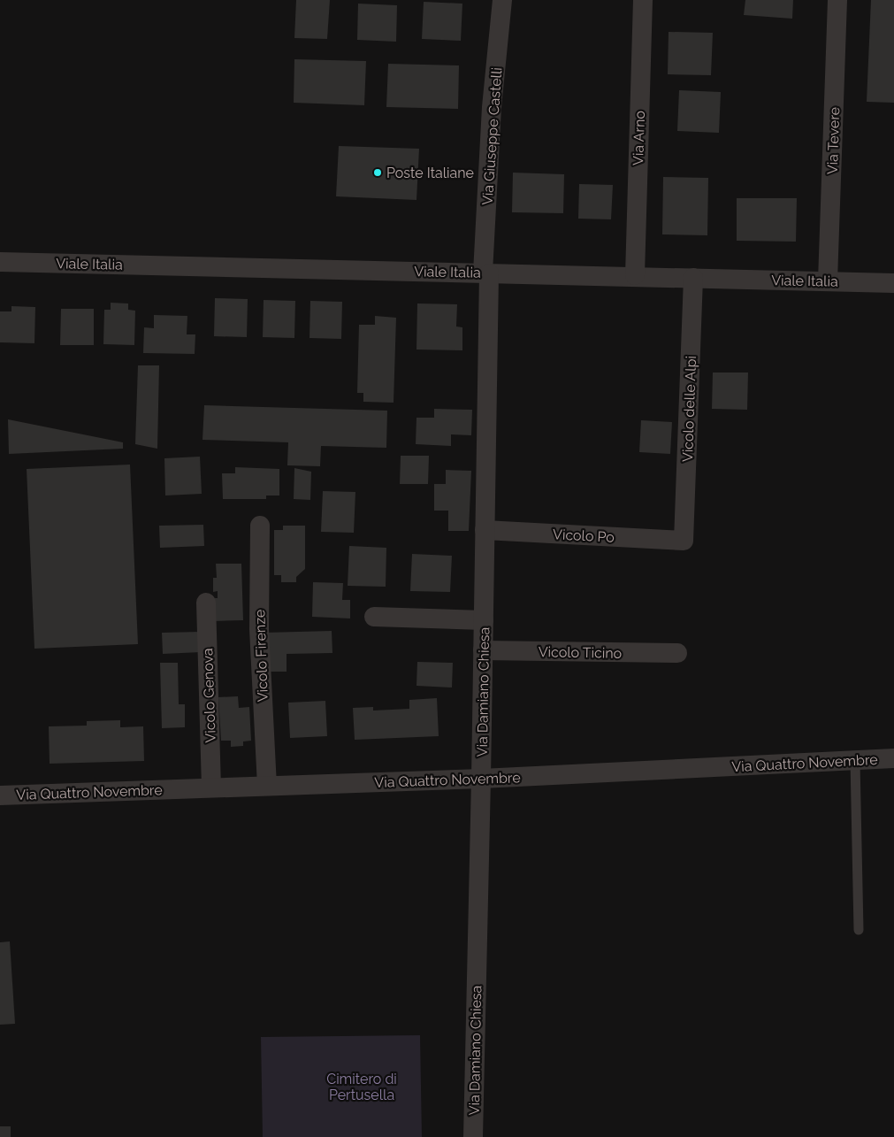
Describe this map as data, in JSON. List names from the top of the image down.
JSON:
{
  "streets": {
    "street": [
      "Via Giuseppe Castelli",
      "Via Arno",
      "Via Tevere",
      "Viale Italia",
      "Vicolo delle Alpi",
      "Vicolo Po",
      "Vicolo Ticino",
      "Vicolo Firenze",
      "Via Damiano Chiesa",
      "Vicolo Genova",
      "Via Quattro Novembre"
    ]
  },
  "crossings": [
    ["Via Giuseppe Castelli", "Viale Italia"],
    ["Via Giuseppe Castelli", "Via Damiano Chiesa"],
    ["Via Arno", "Viale Italia"],
    ["Via Tevere", "Viale Italia"],
    ["Viale Italia", "Vicolo delle Alpi"],
    ["Viale Italia", "Via Damiano Chiesa"],
    ["Vicolo delle Alpi", "Vicolo Po"],
    ["Vicolo Po", "Via Damiano Chiesa"],
    ["Vicolo Ticino", "Via Damiano Chiesa"],
    ["Vicolo Firenze", "Via Quattro Novembre"],
    ["Via Damiano Chiesa", "Via Quattro Novembre"],
    ["Vicolo Genova", "Via Quattro Novembre"]
  ],
  "parks": ["Cimitero di Pertusella"],
  "places": ["Poste Italiane"]
}
